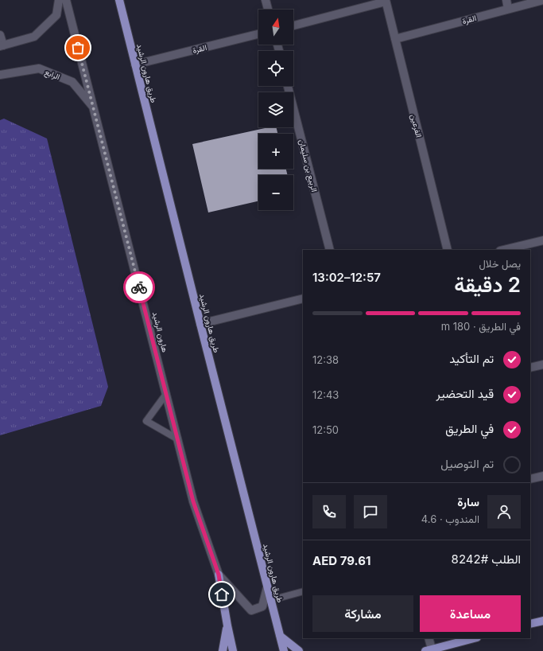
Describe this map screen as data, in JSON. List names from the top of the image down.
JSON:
{
  "streets": {
    "main road": ["طريق هارون الرشيد", "هارون الرشيد"],
    "street": [
      "القرة",
      "الرابع",
      "الفرعين",
      "الربيع بن سليمان"
    ]
  },
  "crossings": [
    ["القرة", "طريق هارون الرشيد"],
    ["القرة", "الفرعين"],
    ["طريق هارون الرشيد", "هارون الرشيد"],
    ["الرابع", "هارون الرشيد"]
  ],
  "north": "top",
  "page": {
    "map_buttons": ["+", "−"],
    "heading": ["2 دقيقة", "يصل خلال", "12:57–13:02"],
    "panel": [
      "سارة",
      "المندوب · 4.6",
      "الطلب #8242",
      "AED 79.61"
    ],
    "bar": "في الطريق · 180 m",
    "list": [
      ["تم التأكيد", "12:38"],
      ["قيد التحضير", "12:43"],
      ["في الطريق", "12:50"],
      "تم التوصيل"
    ],
    "buttons": ["مساعدة", "مشاركة"]
  }
}
